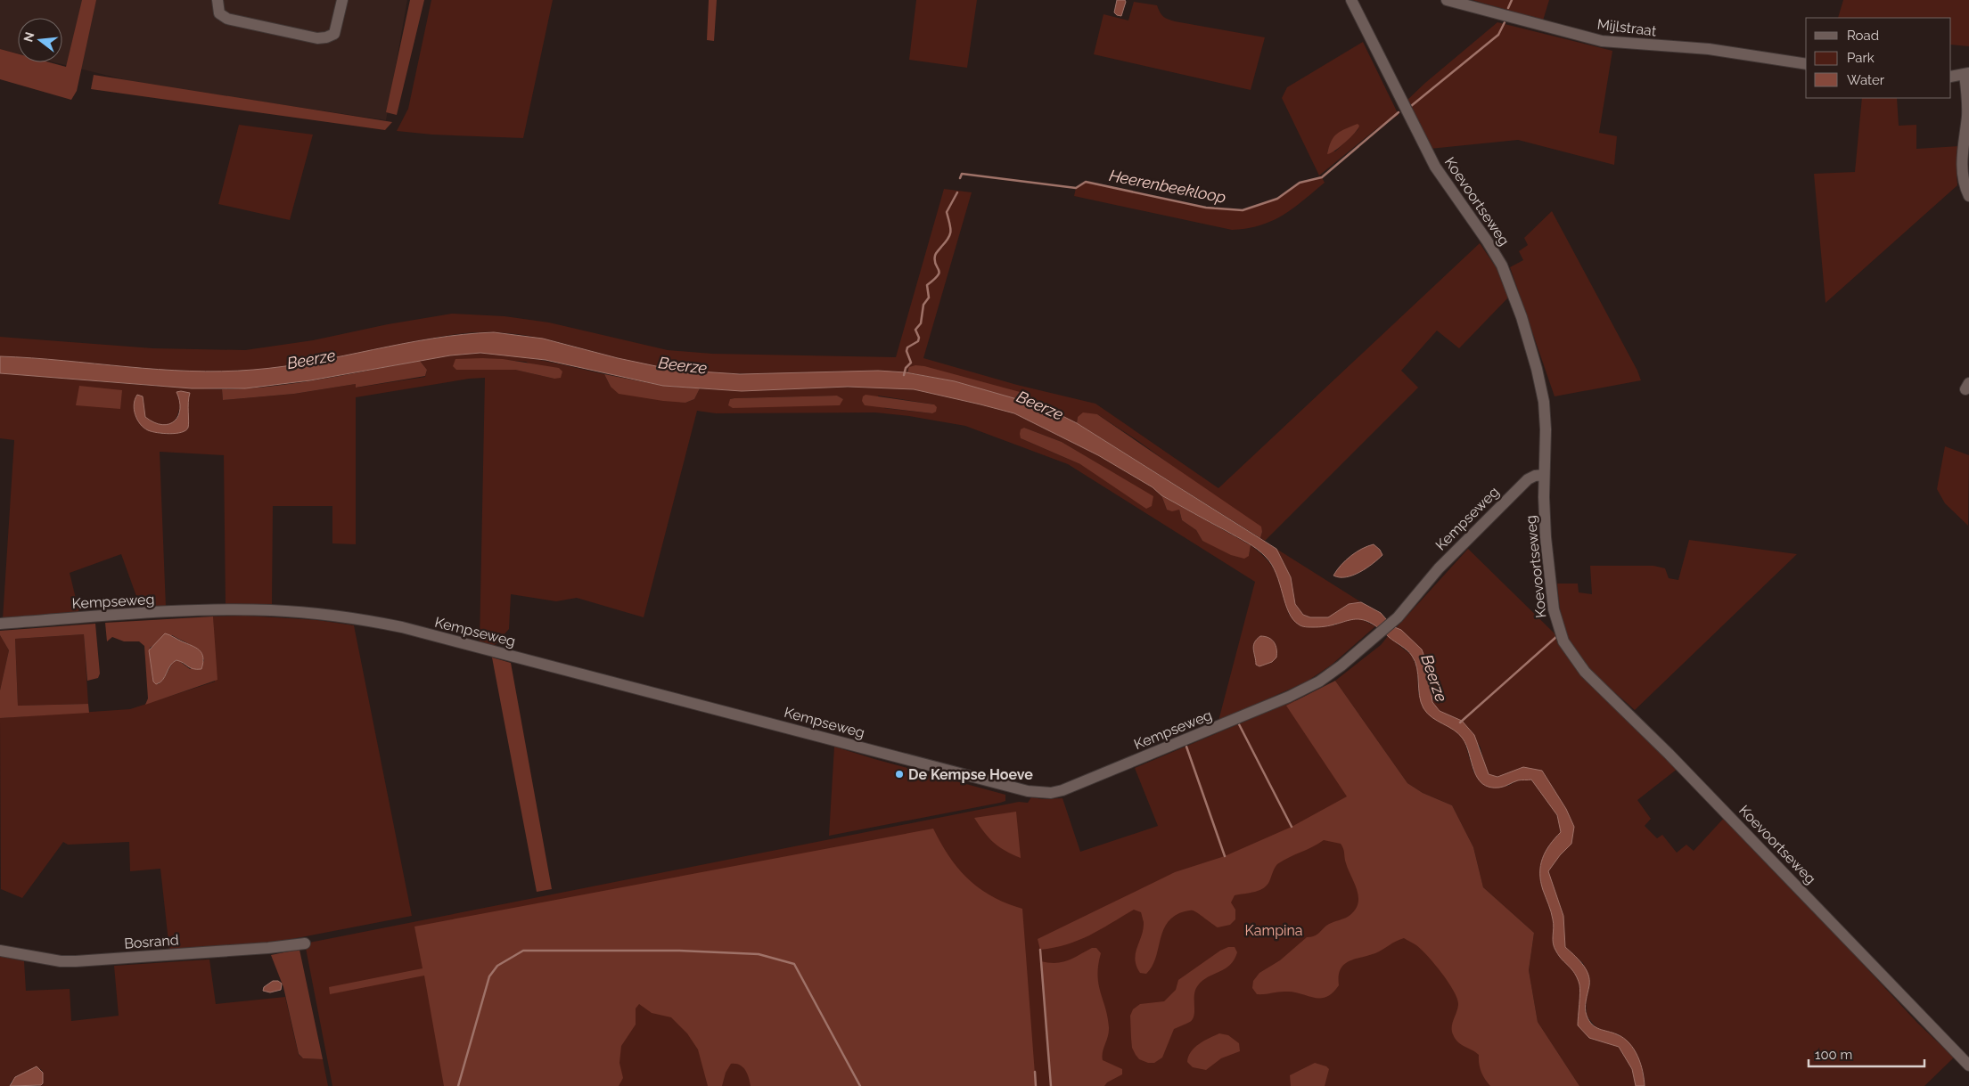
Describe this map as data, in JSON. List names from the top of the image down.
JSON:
{
  "streets": {
    "street": [
      "Mijlstraat",
      "Koevoortseweg",
      "Kempseweg",
      "Bosrand"
    ]
  },
  "crossings": [
    ["Koevoortseweg", "Kempseweg"]
  ],
  "water": ["Heerenbeekloop", "Beerze"],
  "parks": ["Kampina"],
  "places": ["De Kempse Hoeve"],
  "legend": ["Road", "Park", "Water"],
  "scale_bar": "100 m",
  "north": "left"
}
